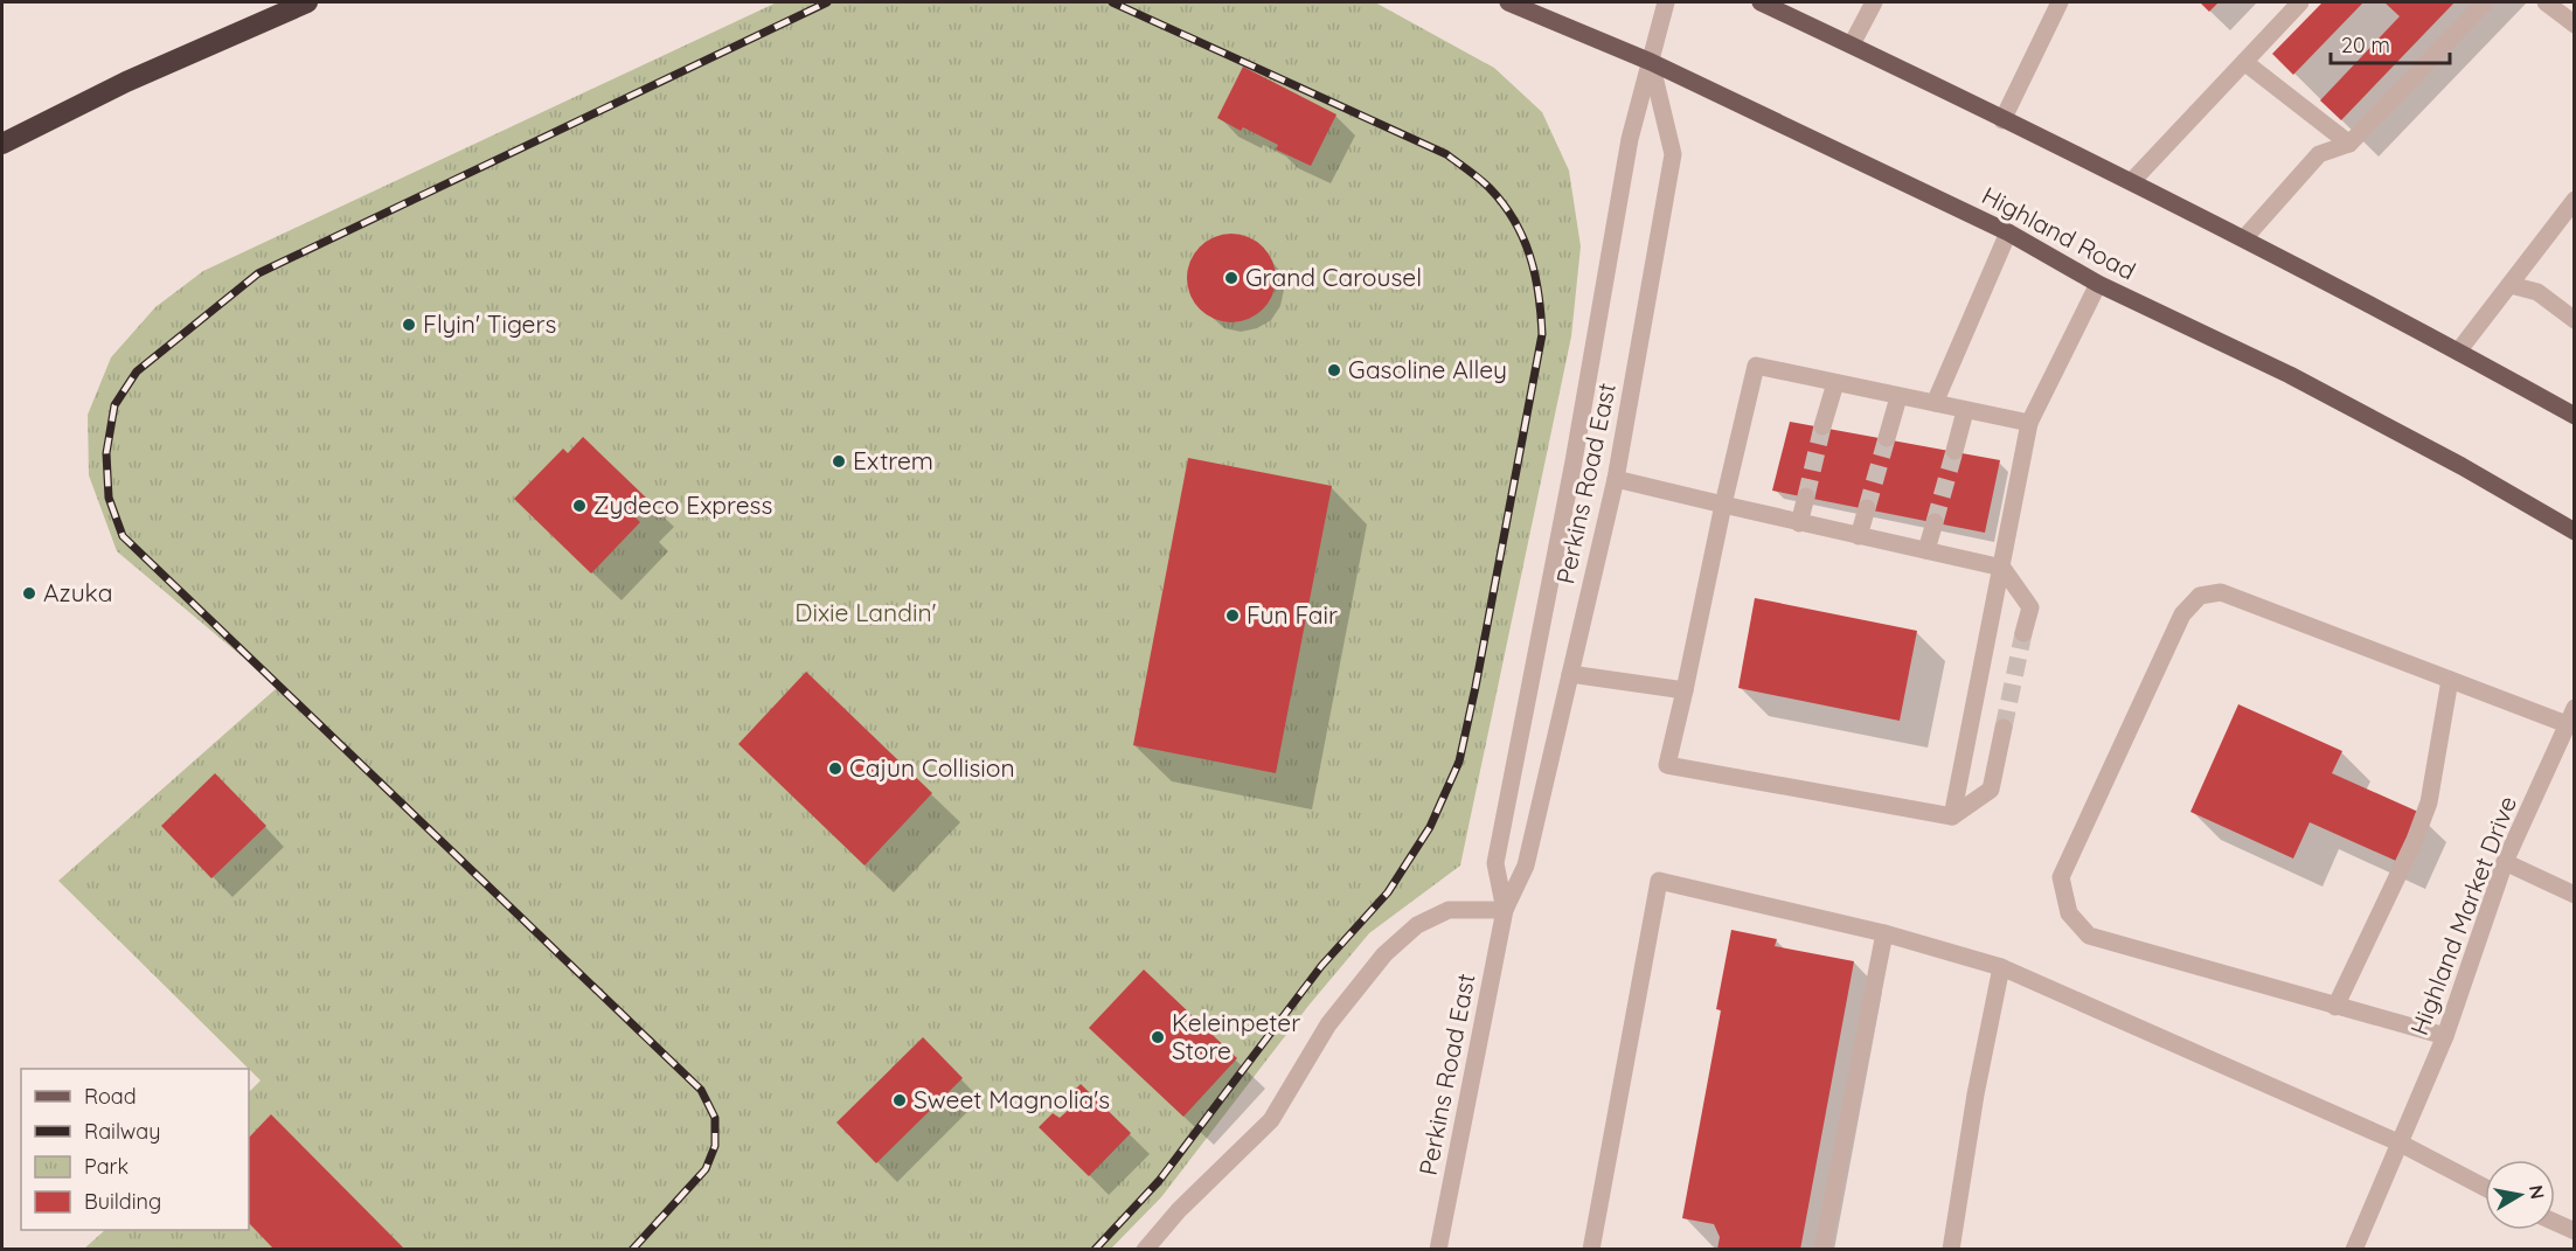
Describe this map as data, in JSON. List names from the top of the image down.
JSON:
{
  "streets": {
    "main road": ["Highland Road"],
    "street": ["Perkins Road East", "Highland Market Drive"]
  },
  "crossings": [
    ["Highland Road", "Perkins Road East"]
  ],
  "parks": ["Dixie Landin'"],
  "places": [
    "Grand Carousel",
    "Flyin' Tigers",
    "Gasoline Alley",
    "Extrem",
    "Zydeco Express",
    "Azuka",
    "Fun Fair",
    "Cajun Collision",
    "Keleinpeter Store",
    "Sweet Magnolia's"
  ],
  "legend": [
    "Road",
    "Railway",
    "Park",
    "Building"
  ],
  "scale_bar": "20 m",
  "north": "right"
}
